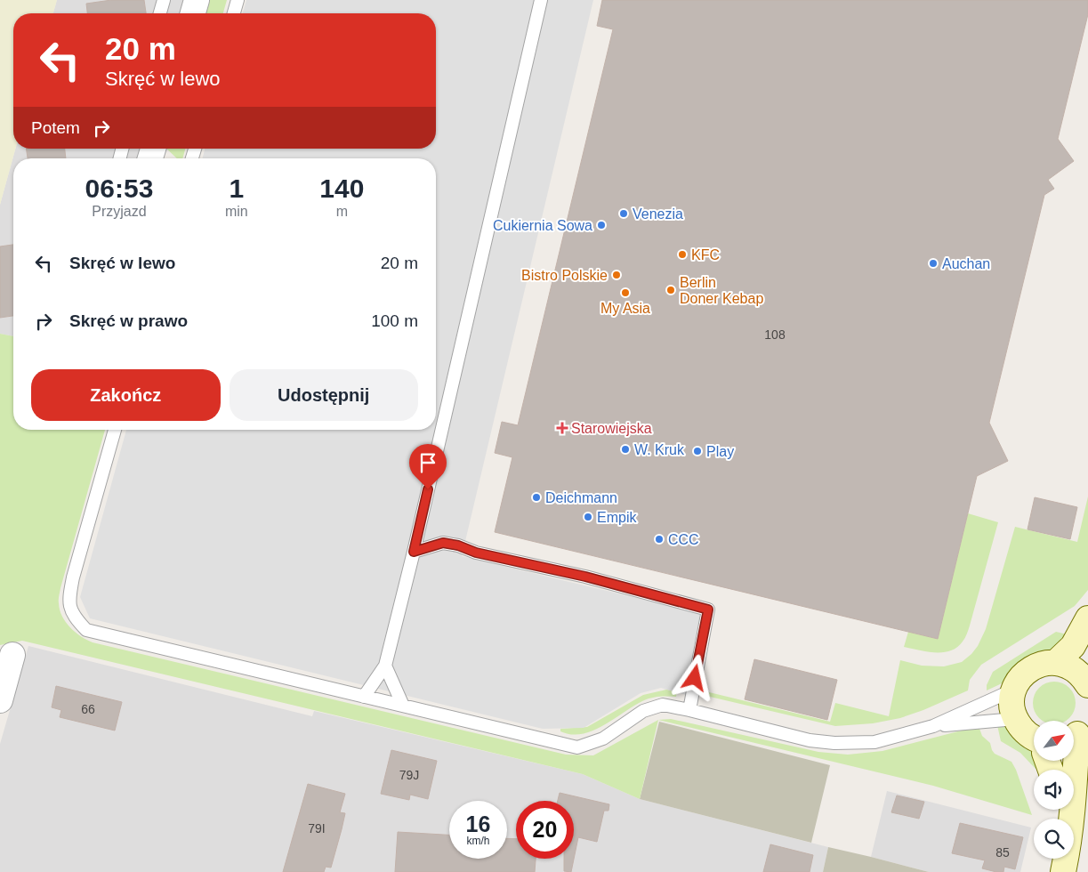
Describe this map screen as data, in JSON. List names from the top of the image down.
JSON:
{
  "places": {
    "other": [
      "Venezia",
      "Cukiernia Sowa",
      "KFC",
      "Auchan",
      "Bistro Polskie",
      "Berlin Doner Kebap",
      "My Asia",
      "W. Kruk",
      "Play",
      "Deichmann",
      "Empik",
      "CCC"
    ],
    "health": ["Starowiejska"]
  },
  "house_numbers": [
    "108",
    "66",
    "79J",
    "79I",
    "85"
  ],
  "north": "top right",
  "page": {
    "turn": ["20 m", "Skręć w lewo"],
    "then": "Potem",
    "eta": [
      "06:53",
      "Przyjazd",
      "1",
      "min",
      "140",
      "m"
    ],
    "list": [
      {
        "name": "Skręć w lewo",
        "value": "20 m"
      },
      {
        "name": "Skręć w prawo",
        "value": "100 m"
      }
    ],
    "buttons": ["Zakończ", "Udostępnij"],
    "speed": "16 km/h",
    "limit": "20"
  }
}
